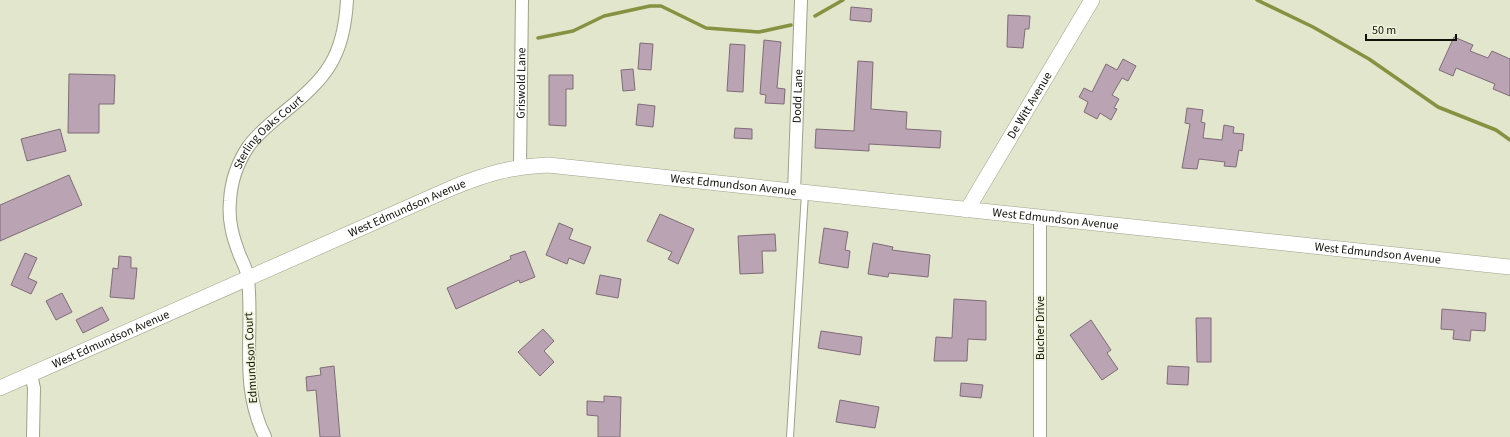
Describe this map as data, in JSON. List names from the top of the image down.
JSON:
{
  "streets": {
    "street": [
      "Griswold Lane",
      "Dodd Lane",
      "De Witt Avenue",
      "Sterling Oaks Court",
      "West Edmundson Avenue",
      "Bucher Drive",
      "Edmundson Court"
    ]
  },
  "crossings": [
    ["Griswold Lane", "West Edmundson Avenue"],
    ["Dodd Lane", "West Edmundson Avenue"],
    ["De Witt Avenue", "West Edmundson Avenue"],
    ["Sterling Oaks Court", "West Edmundson Avenue"],
    ["Sterling Oaks Court", "Edmundson Court"],
    ["West Edmundson Avenue", "Bucher Drive"],
    ["West Edmundson Avenue", "Edmundson Court"]
  ],
  "scale_bar": "50 m"
}
